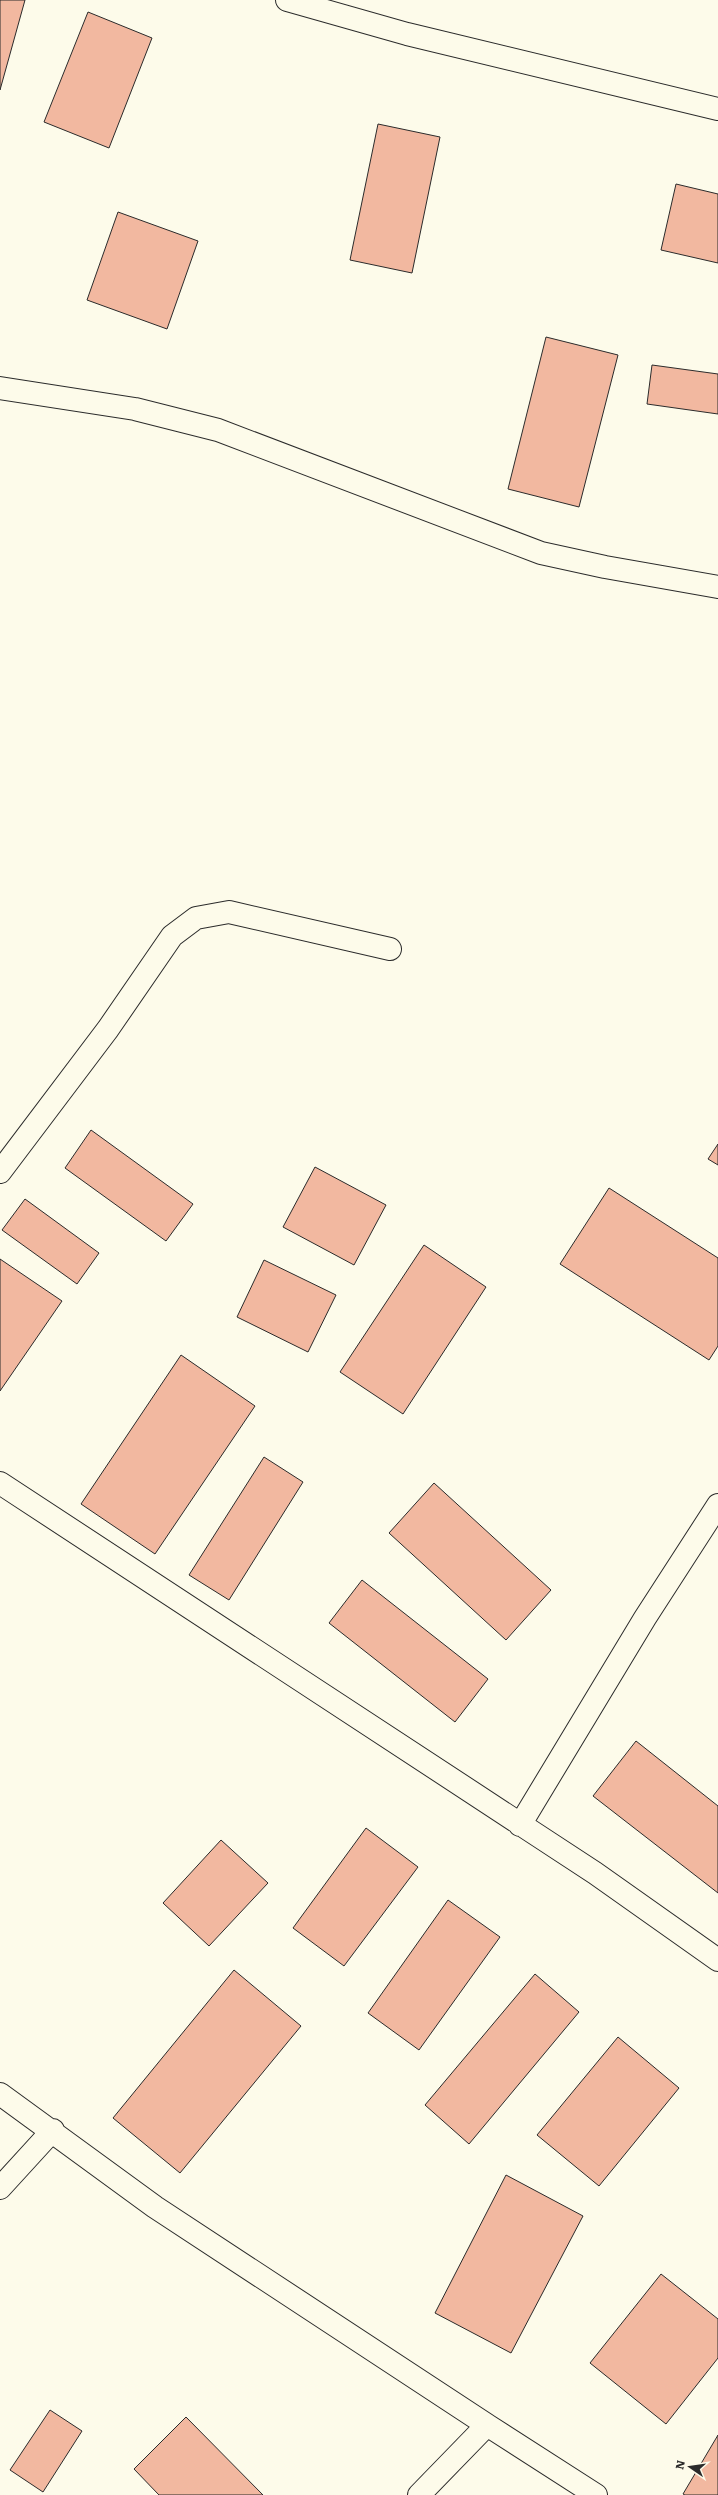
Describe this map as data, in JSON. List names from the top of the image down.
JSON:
{
  "north": "left"
}
